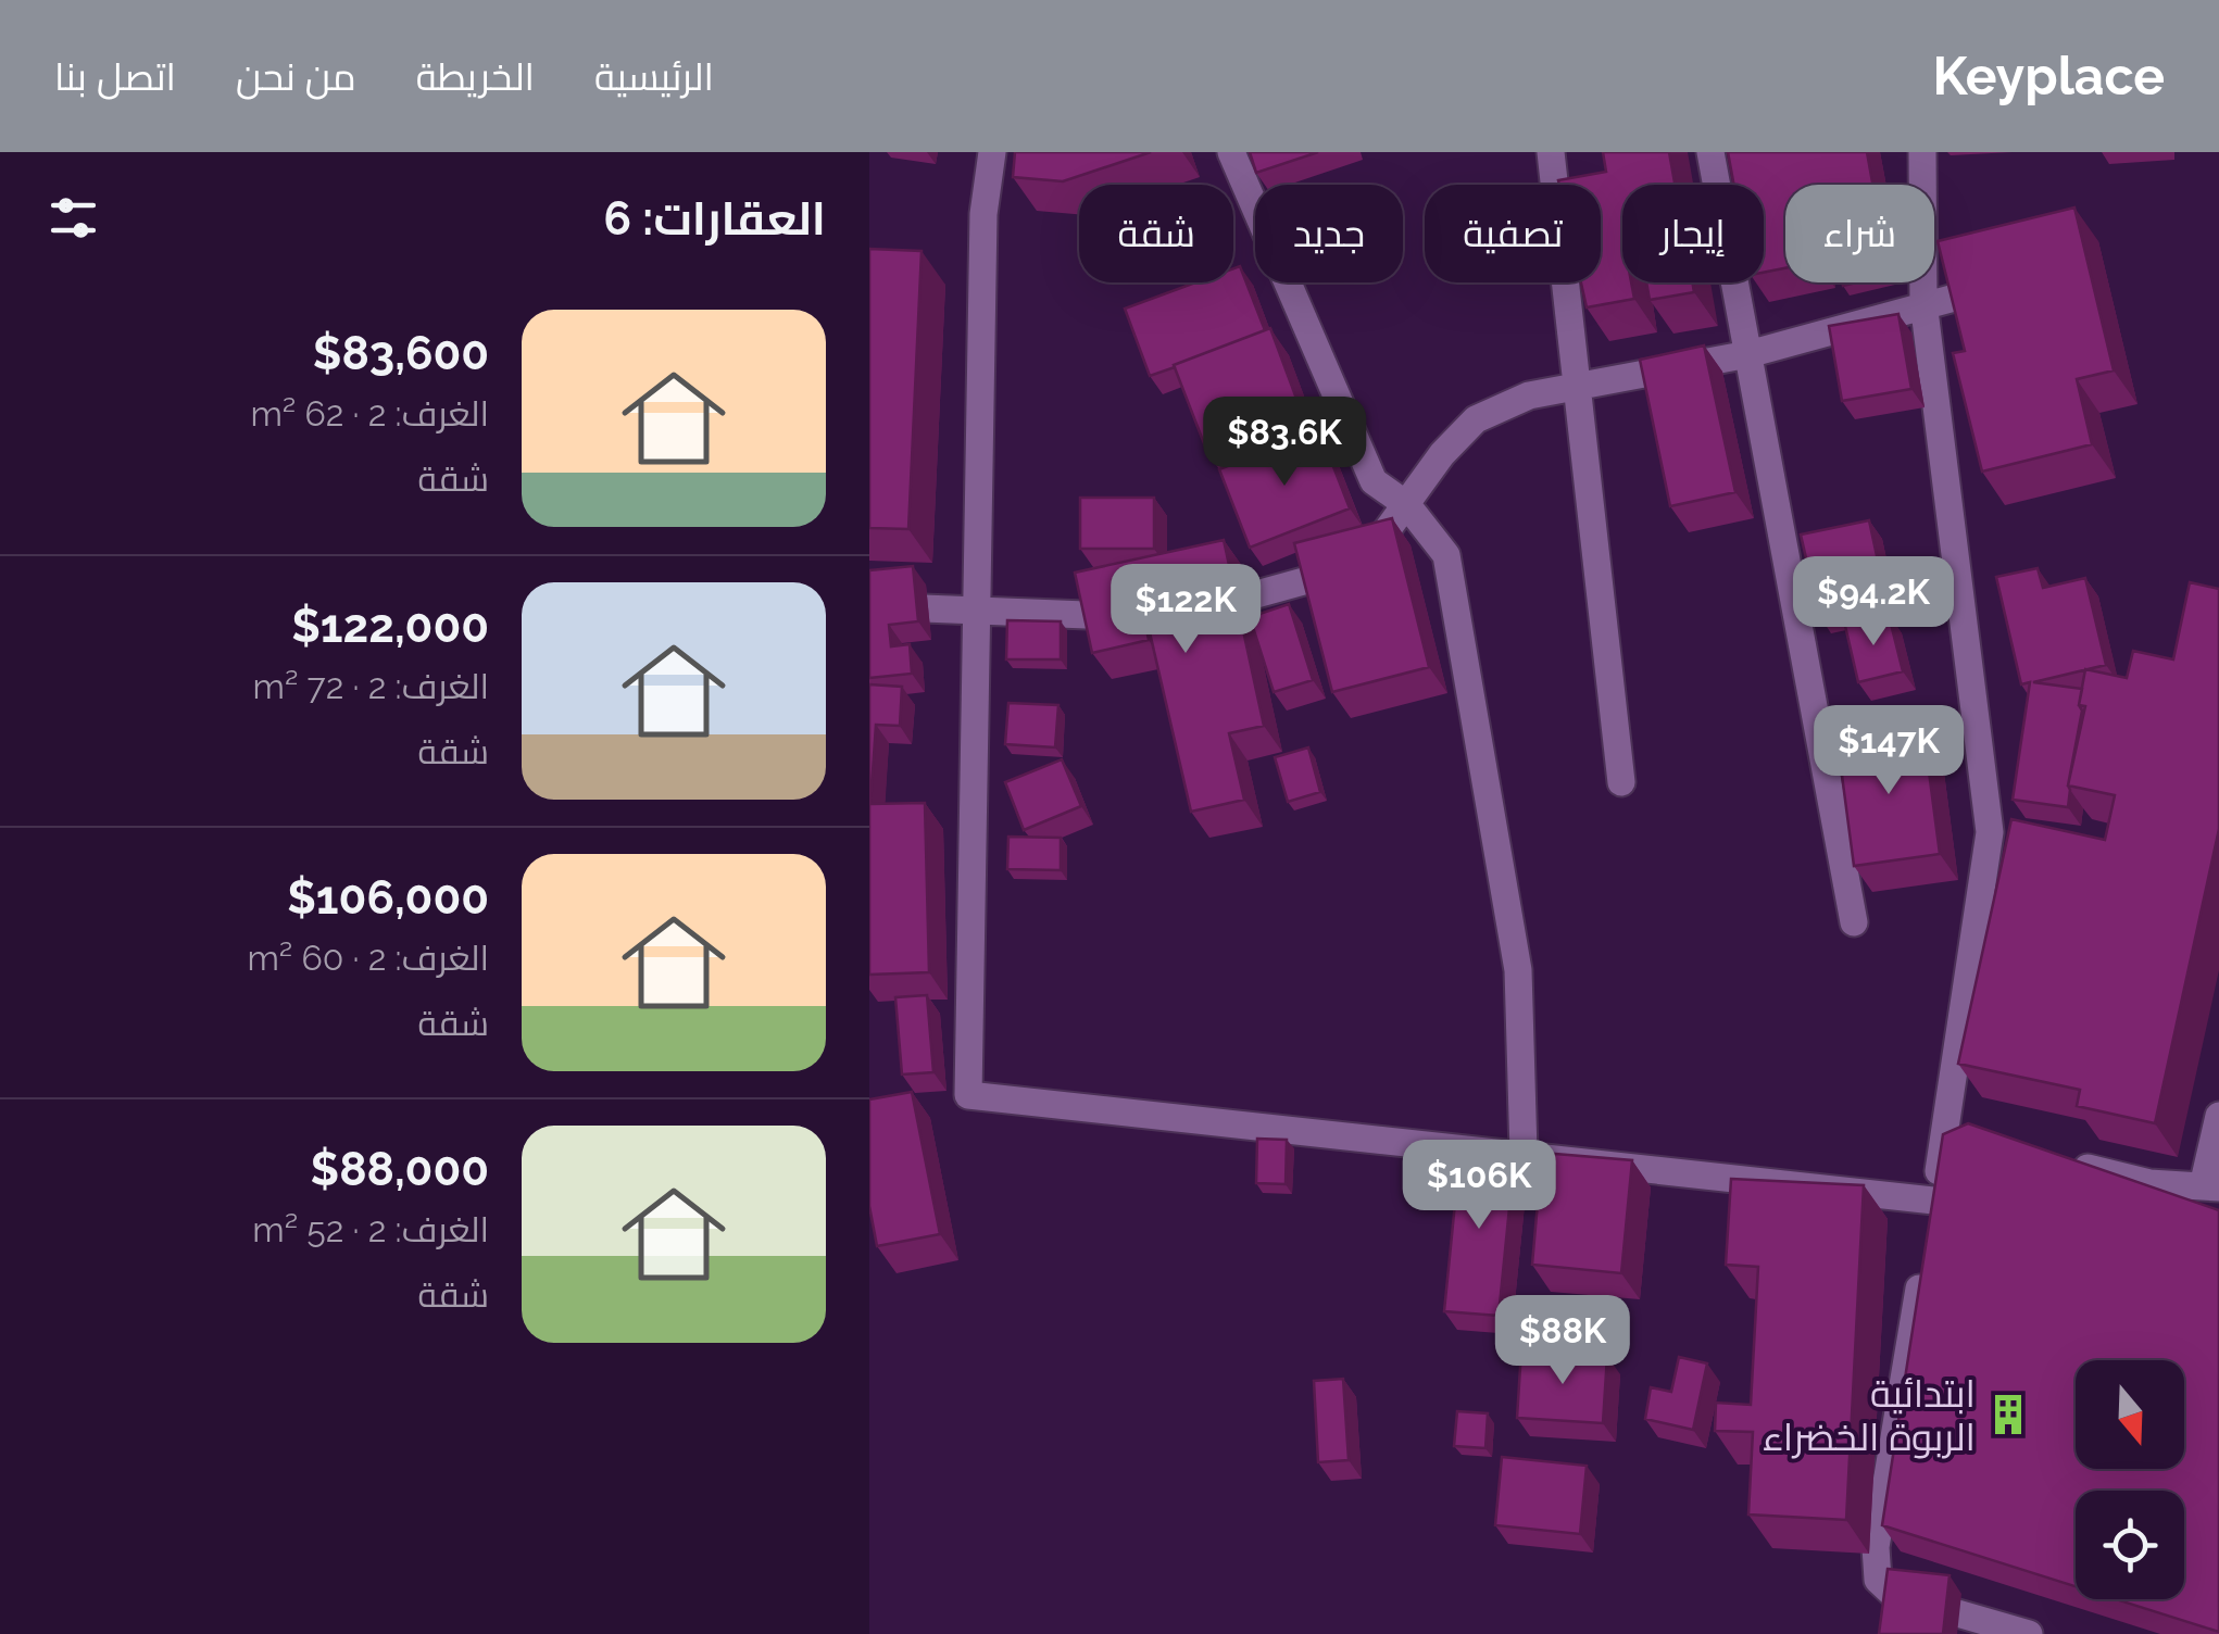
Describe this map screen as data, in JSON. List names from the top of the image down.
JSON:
{
  "places": {
    "building": ["ابتدائية الربوة الخضراء"]
  },
  "north": "bottom",
  "page": {
    "header": "Keyplace",
    "nav": [
      "الرئيسية",
      "الخريطة",
      "من نحن",
      "اتصل بنا"
    ],
    "heading": "العقارات: 6",
    "chip": [
      "شراء",
      "إيجار",
      "تصفية",
      "جديد",
      "شقة"
    ],
    "list": [
      {
        "name": "$83,600",
        "note": "الغرف: 2 · 62 m² · شقة"
      },
      {
        "name": "$122,000",
        "note": "الغرف: 2 · 72 m² · شقة"
      },
      {
        "name": "$106,000",
        "note": "الغرف: 2 · 60 m² · شقة"
      },
      {
        "name": "$88,000",
        "note": "الغرف: 2 · 52 m² · شقة"
      }
    ],
    "price": [
      "$83.6K",
      "$94.2K",
      "$122K",
      "$147K",
      "$106K",
      "$88K"
    ]
  }
}
